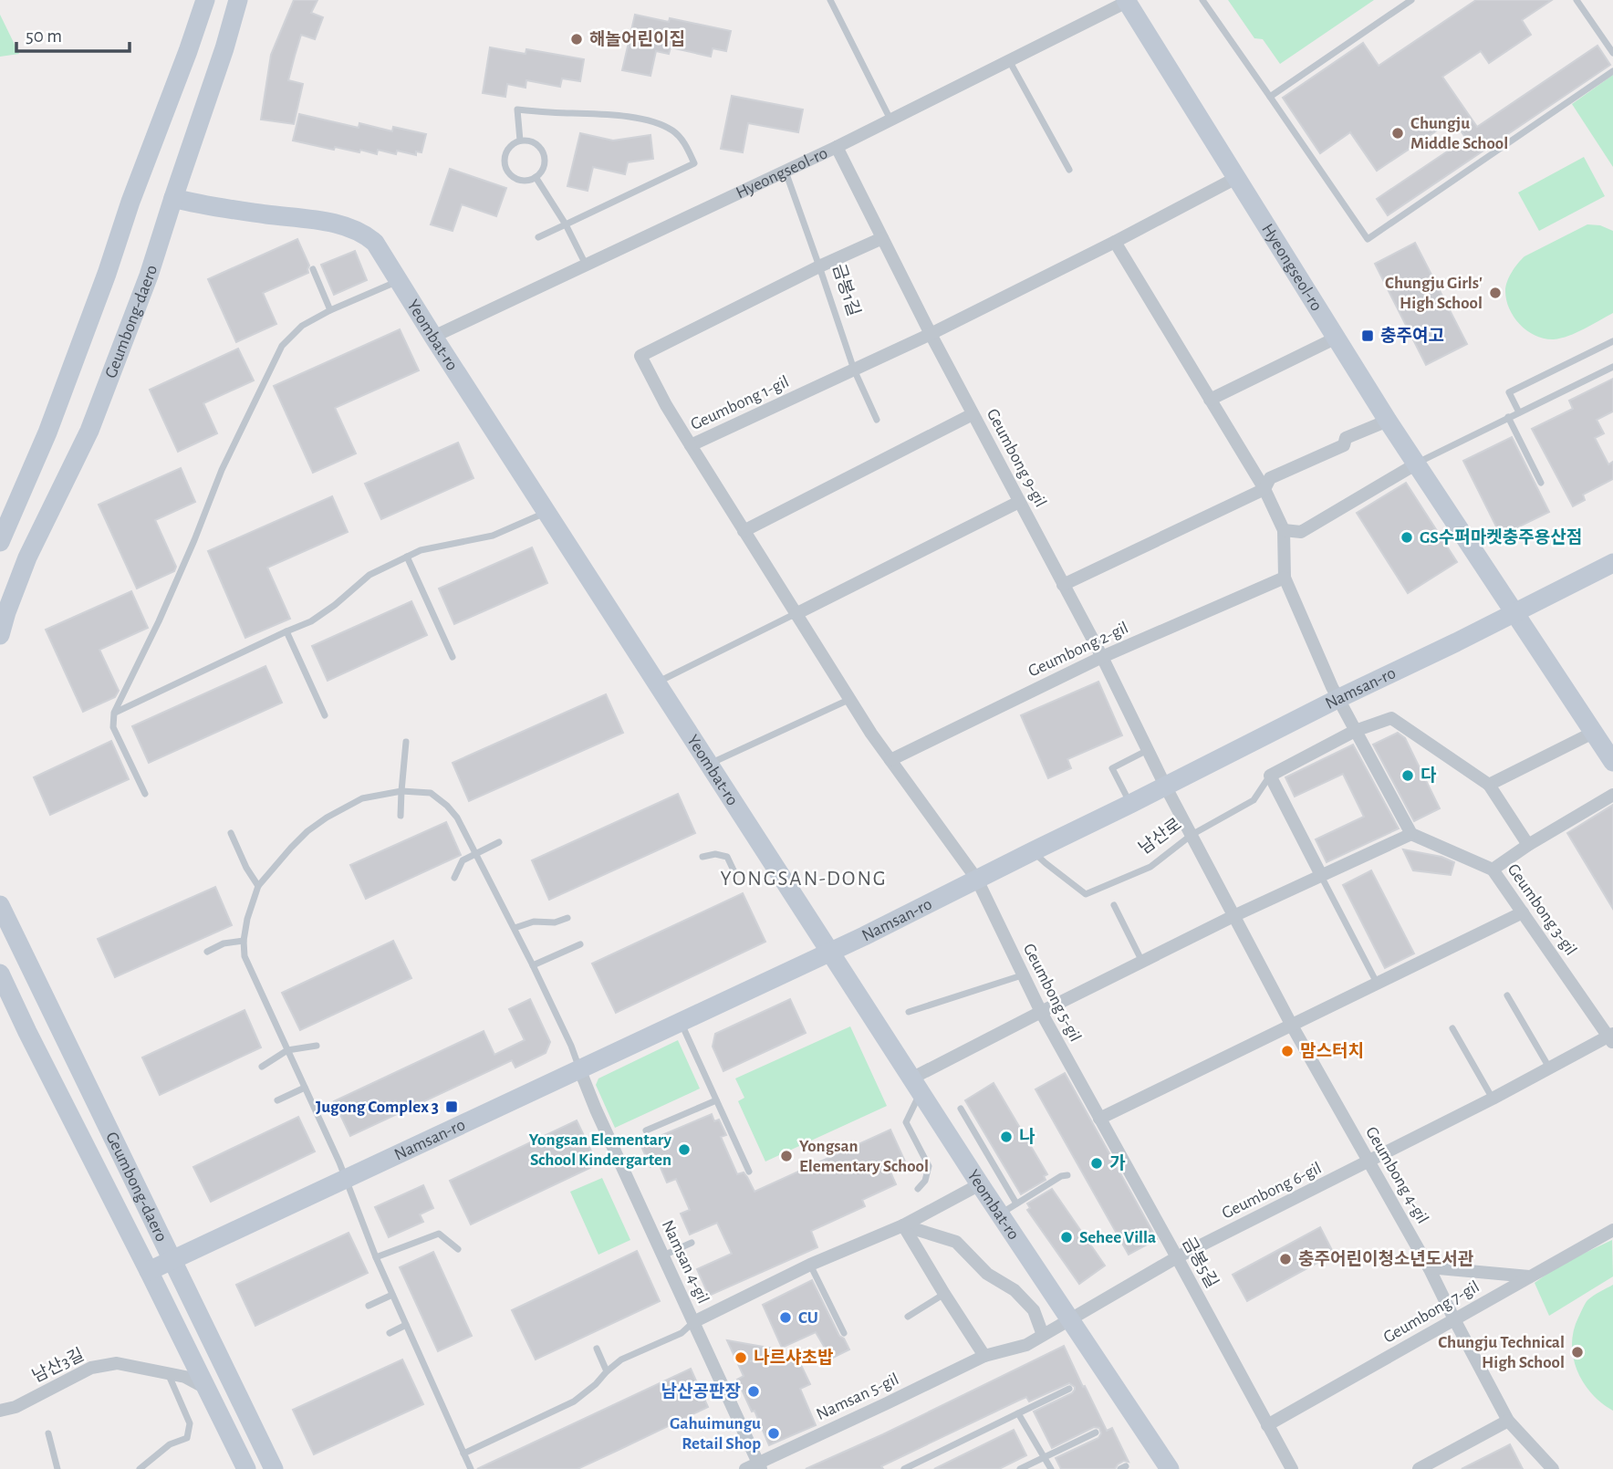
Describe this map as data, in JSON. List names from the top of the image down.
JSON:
{
  "streets": {
    "street": [
      "Hyeongseol-ro",
      "금봉1길",
      "Geumbong-daero",
      "Yeombat-ro",
      "Geumbong 1-gil",
      "Geumbong 9-gil",
      "Geumbong 2-gil",
      "Namsan-ro",
      "남산로",
      "Geumbong 3-gil",
      "Geumbong 5-gil",
      "Geumbong 4-gil",
      "Geumbong 6-gil",
      "Namsan 4-gil",
      "금봉5길",
      "Geumbong 7-gil",
      "남산3길",
      "Namsan 5-gil"
    ]
  },
  "crossings": [
    ["Hyeongseol-ro", "금봉1길"],
    ["Hyeongseol-ro", "Yeombat-ro"],
    ["Hyeongseol-ro", "Geumbong 1-gil"],
    ["Hyeongseol-ro", "Geumbong 9-gil"],
    ["Hyeongseol-ro", "Namsan-ro"],
    ["금봉1길", "Geumbong 1-gil"],
    ["Geumbong-daero", "Yeombat-ro"],
    ["Geumbong-daero", "Namsan-ro"],
    ["Geumbong-daero", "남산3길"],
    ["Yeombat-ro", "Namsan-ro"],
    ["Yeombat-ro", "Geumbong 6-gil"],
    ["Yeombat-ro", "Namsan 5-gil"],
    ["Geumbong 1-gil", "Geumbong 9-gil"],
    ["Geumbong 1-gil", "Geumbong 2-gil"],
    ["Geumbong 1-gil", "Namsan-ro"],
    ["Geumbong 1-gil", "Geumbong 5-gil"],
    ["Geumbong 9-gil", "Geumbong 2-gil"],
    ["Geumbong 9-gil", "Namsan-ro"],
    ["Geumbong 9-gil", "Geumbong 4-gil"],
    ["Namsan-ro", "남산로"],
    ["Namsan-ro", "Geumbong 5-gil"],
    ["Namsan-ro", "Geumbong 4-gil"],
    ["Namsan-ro", "Namsan 4-gil"],
    ["남산로", "Geumbong 4-gil"],
    ["Geumbong 3-gil", "Geumbong 6-gil"],
    ["Geumbong 5-gil", "금봉5길"],
    ["Geumbong 4-gil", "Geumbong 6-gil"],
    ["Geumbong 4-gil", "Geumbong 7-gil"],
    ["Geumbong 6-gil", "금봉5길"],
    ["Geumbong 6-gil", "Namsan 5-gil"],
    ["Namsan 4-gil", "Namsan 5-gil"],
    ["금봉5길", "Geumbong 7-gil"]
  ],
  "districts": ["YONGSAN-DONG"],
  "places": {
    "other": [
      "해놀어린이집",
      "Chungju Middle School",
      "Chungju Girls' High School",
      "GS수퍼마켓충주용산점",
      "다",
      "맘스터치",
      "나",
      "Yongsan Elementary School Kindergarten",
      "Yongsan Elementary School",
      "가",
      "Sehee Villa",
      "충주어린이청소년도서관",
      "CU",
      "Chungju Technical High School",
      "나르샤초밥",
      "남산공판장",
      "Gahuimungu Retail Shop"
    ],
    "transit": ["충주여고", "Jugong Complex 3"]
  },
  "scale_bar": "50 m"
}
